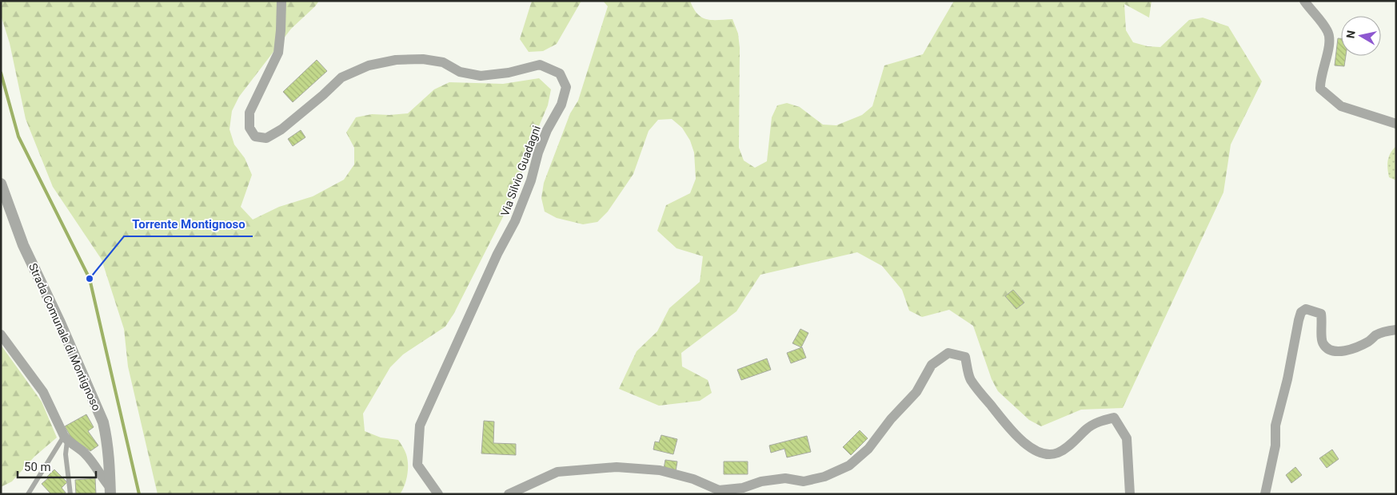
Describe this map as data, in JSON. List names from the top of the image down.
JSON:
{
  "streets": {
    "street": ["Via Silvio Guadagni", "Strada Comunale di Montignoso"]
  },
  "places": ["Torrente Montignoso"],
  "scale_bar": "50 m",
  "north": "left"
}
